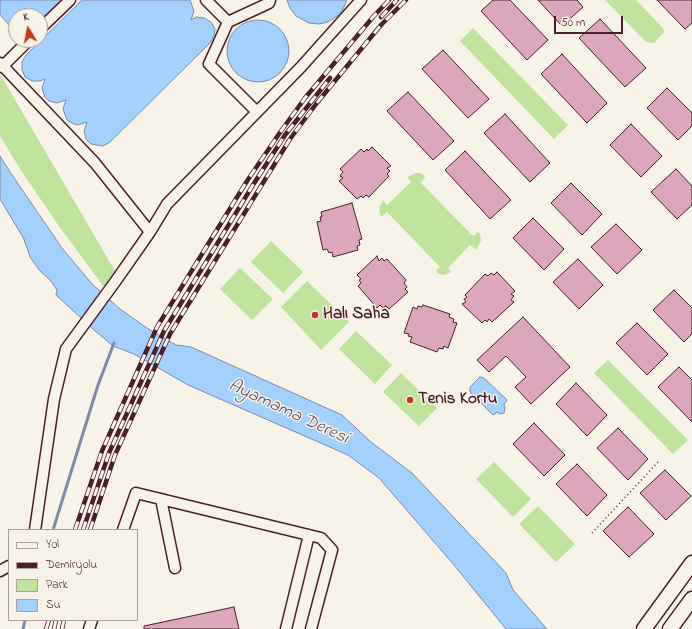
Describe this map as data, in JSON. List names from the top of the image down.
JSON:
{
  "water": ["Ayamama Deresi"],
  "places": ["Halı Saha", "Tenis Kortu"],
  "legend": [
    "Yol",
    "Demiryolu",
    "Park",
    "Su"
  ],
  "scale_bar": "50 m",
  "north": "top"
}
